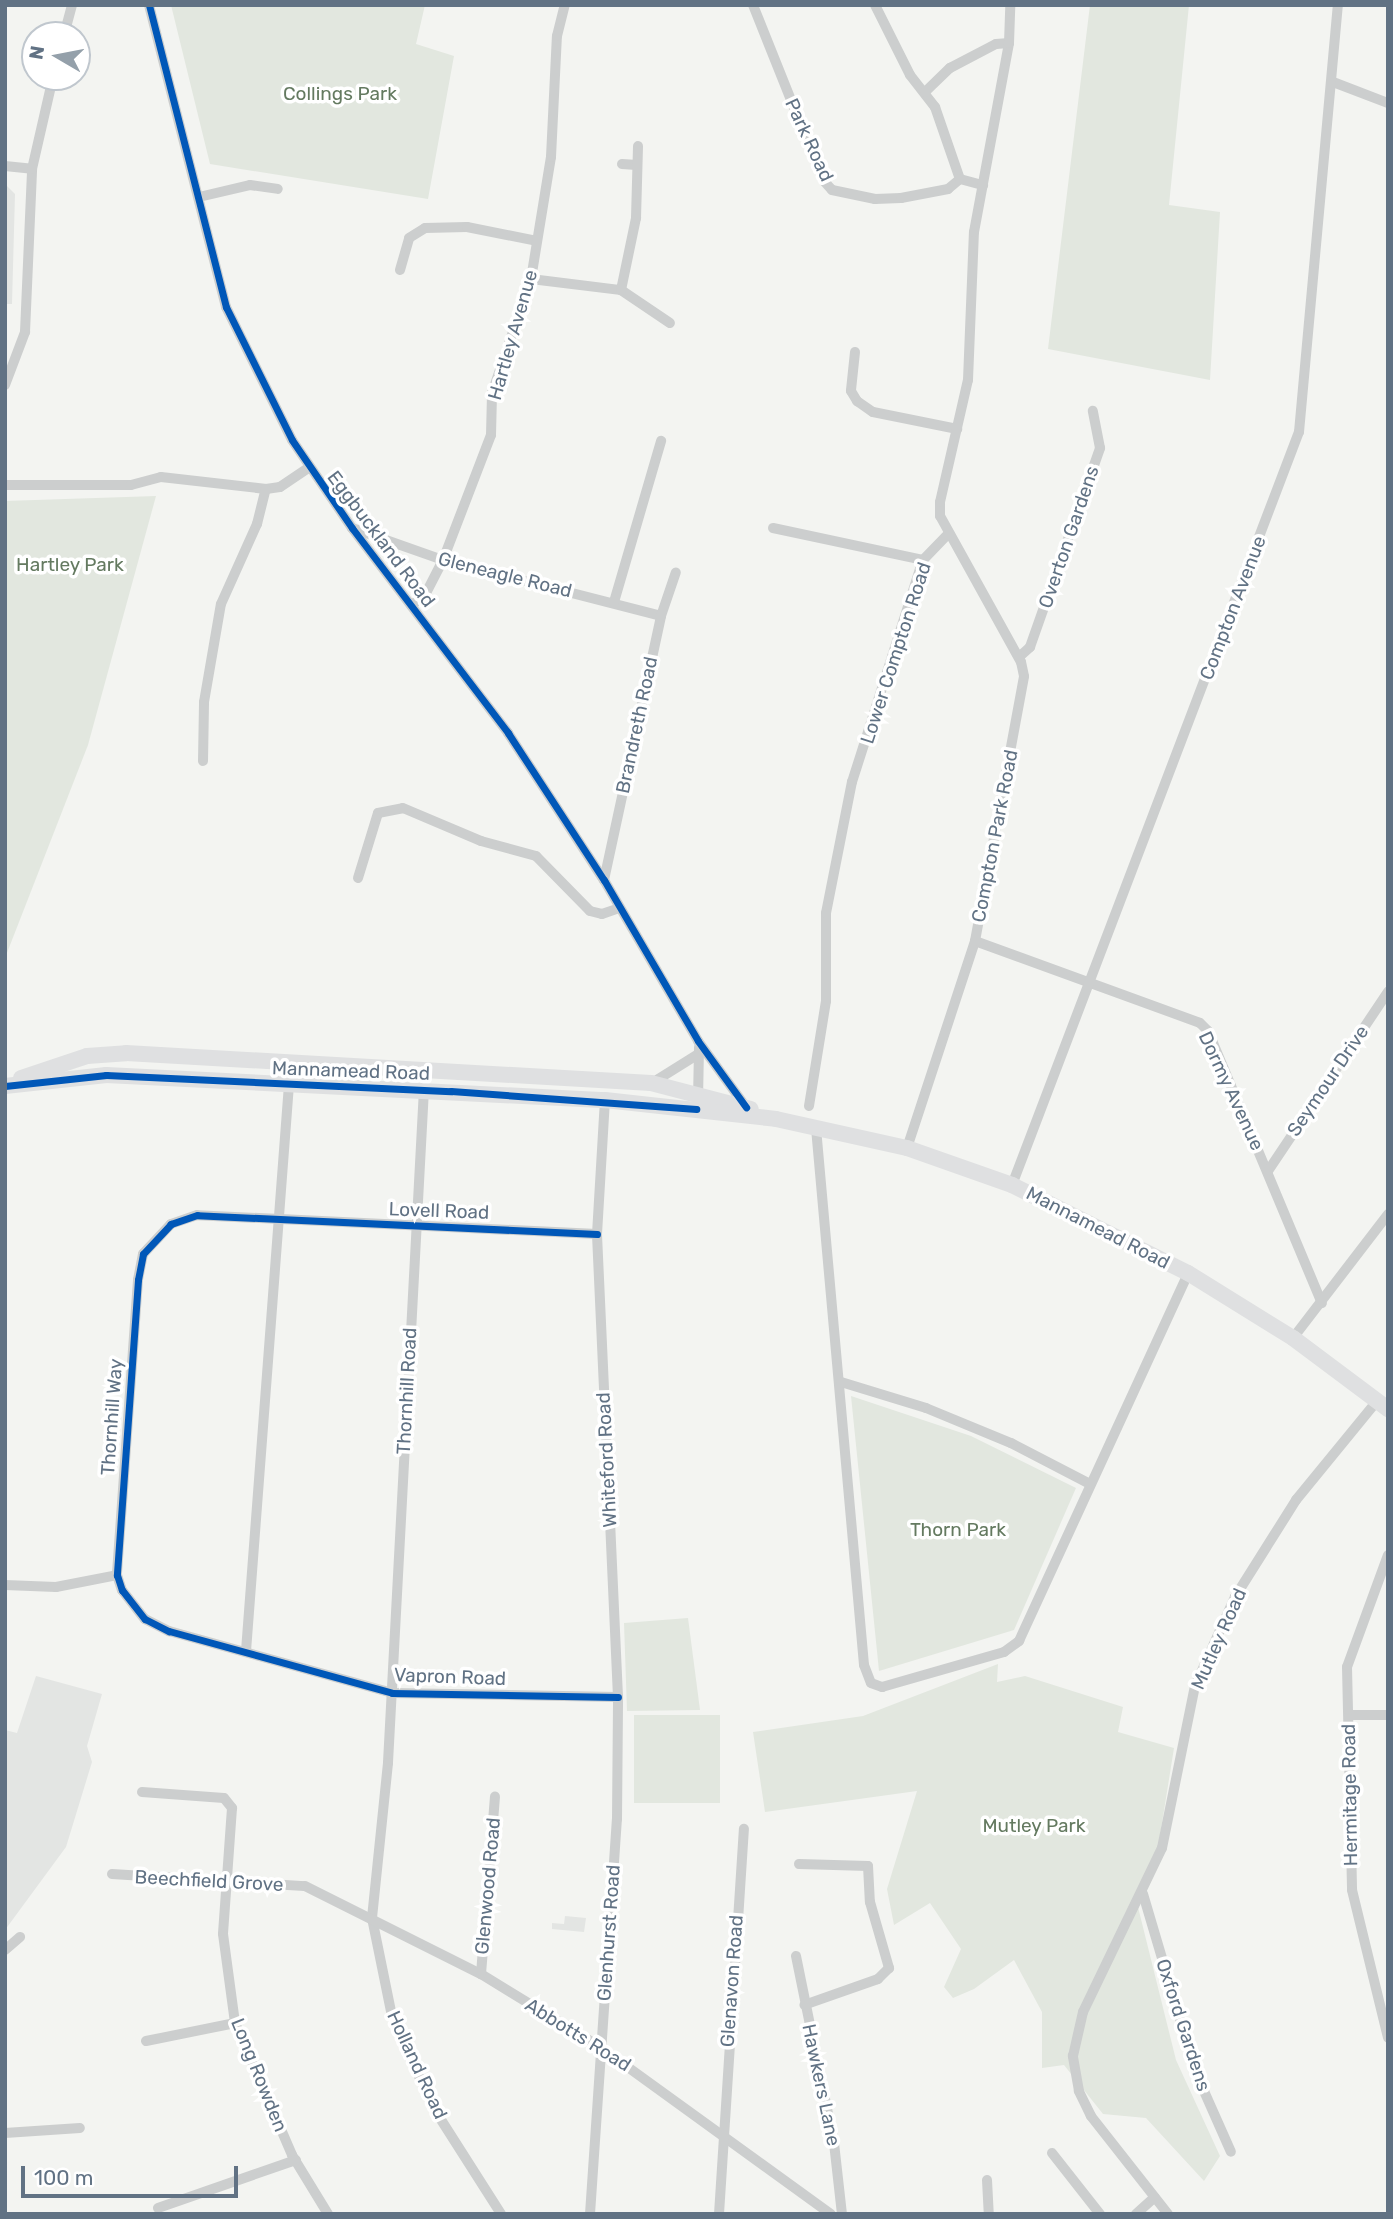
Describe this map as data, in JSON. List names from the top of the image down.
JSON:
{
  "streets": {
    "main road": ["Mannamead Road"],
    "street": [
      "Park Road",
      "Hartley Avenue",
      "Overton Gardens",
      "Eggbuckland Road",
      "Gleneagle Road",
      "Compton Avenue",
      "Lower Compton Road",
      "Brandreth Road",
      "Compton Park Road",
      "Seymour Drive",
      "Dormy Avenue",
      "Lovell Road",
      "Thornhill Road",
      "Thornhill Way",
      "Whiteford Road",
      "Mutley Road",
      "Vapron Road",
      "Hermitage Road",
      "Beechfield Grove",
      "Glenwood Road",
      "Glenhurst Road",
      "Glenavon Road",
      "Oxford Gardens",
      "Abbotts Road",
      "Holland Road",
      "Long Rowden",
      "Hawkers Lane"
    ]
  },
  "crossings": [
    ["Hartley Avenue", "Eggbuckland Road"],
    ["Hartley Avenue", "Gleneagle Road"],
    ["Overton Gardens", "Compton Park Road"],
    ["Eggbuckland Road", "Gleneagle Road"],
    ["Eggbuckland Road", "Brandreth Road"],
    ["Eggbuckland Road", "Mannamead Road"],
    ["Gleneagle Road", "Brandreth Road"],
    ["Compton Avenue", "Mannamead Road"],
    ["Compton Avenue", "Dormy Avenue"],
    ["Lower Compton Road", "Compton Park Road"],
    ["Compton Park Road", "Mannamead Road"],
    ["Compton Park Road", "Dormy Avenue"],
    ["Mannamead Road", "Thornhill Road"],
    ["Mannamead Road", "Whiteford Road"],
    ["Mannamead Road", "Mutley Road"],
    ["Seymour Drive", "Dormy Avenue"],
    ["Lovell Road", "Thornhill Road"],
    ["Lovell Road", "Thornhill Way"],
    ["Lovell Road", "Whiteford Road"],
    ["Thornhill Road", "Vapron Road"],
    ["Thornhill Road", "Holland Road"],
    ["Whiteford Road", "Vapron Road"],
    ["Whiteford Road", "Glenhurst Road"],
    ["Mutley Road", "Oxford Gardens"],
    ["Vapron Road", "Holland Road"],
    ["Beechfield Grove", "Abbotts Road"],
    ["Beechfield Grove", "Long Rowden"],
    ["Glenwood Road", "Abbotts Road"],
    ["Glenhurst Road", "Abbotts Road"],
    ["Glenavon Road", "Abbotts Road"],
    ["Abbotts Road", "Holland Road"]
  ],
  "parks": [
    "Collings Park",
    "Hartley Park",
    "Thorn Park",
    "Mutley Park"
  ],
  "scale_bar": "100 m",
  "north": "left"
}
